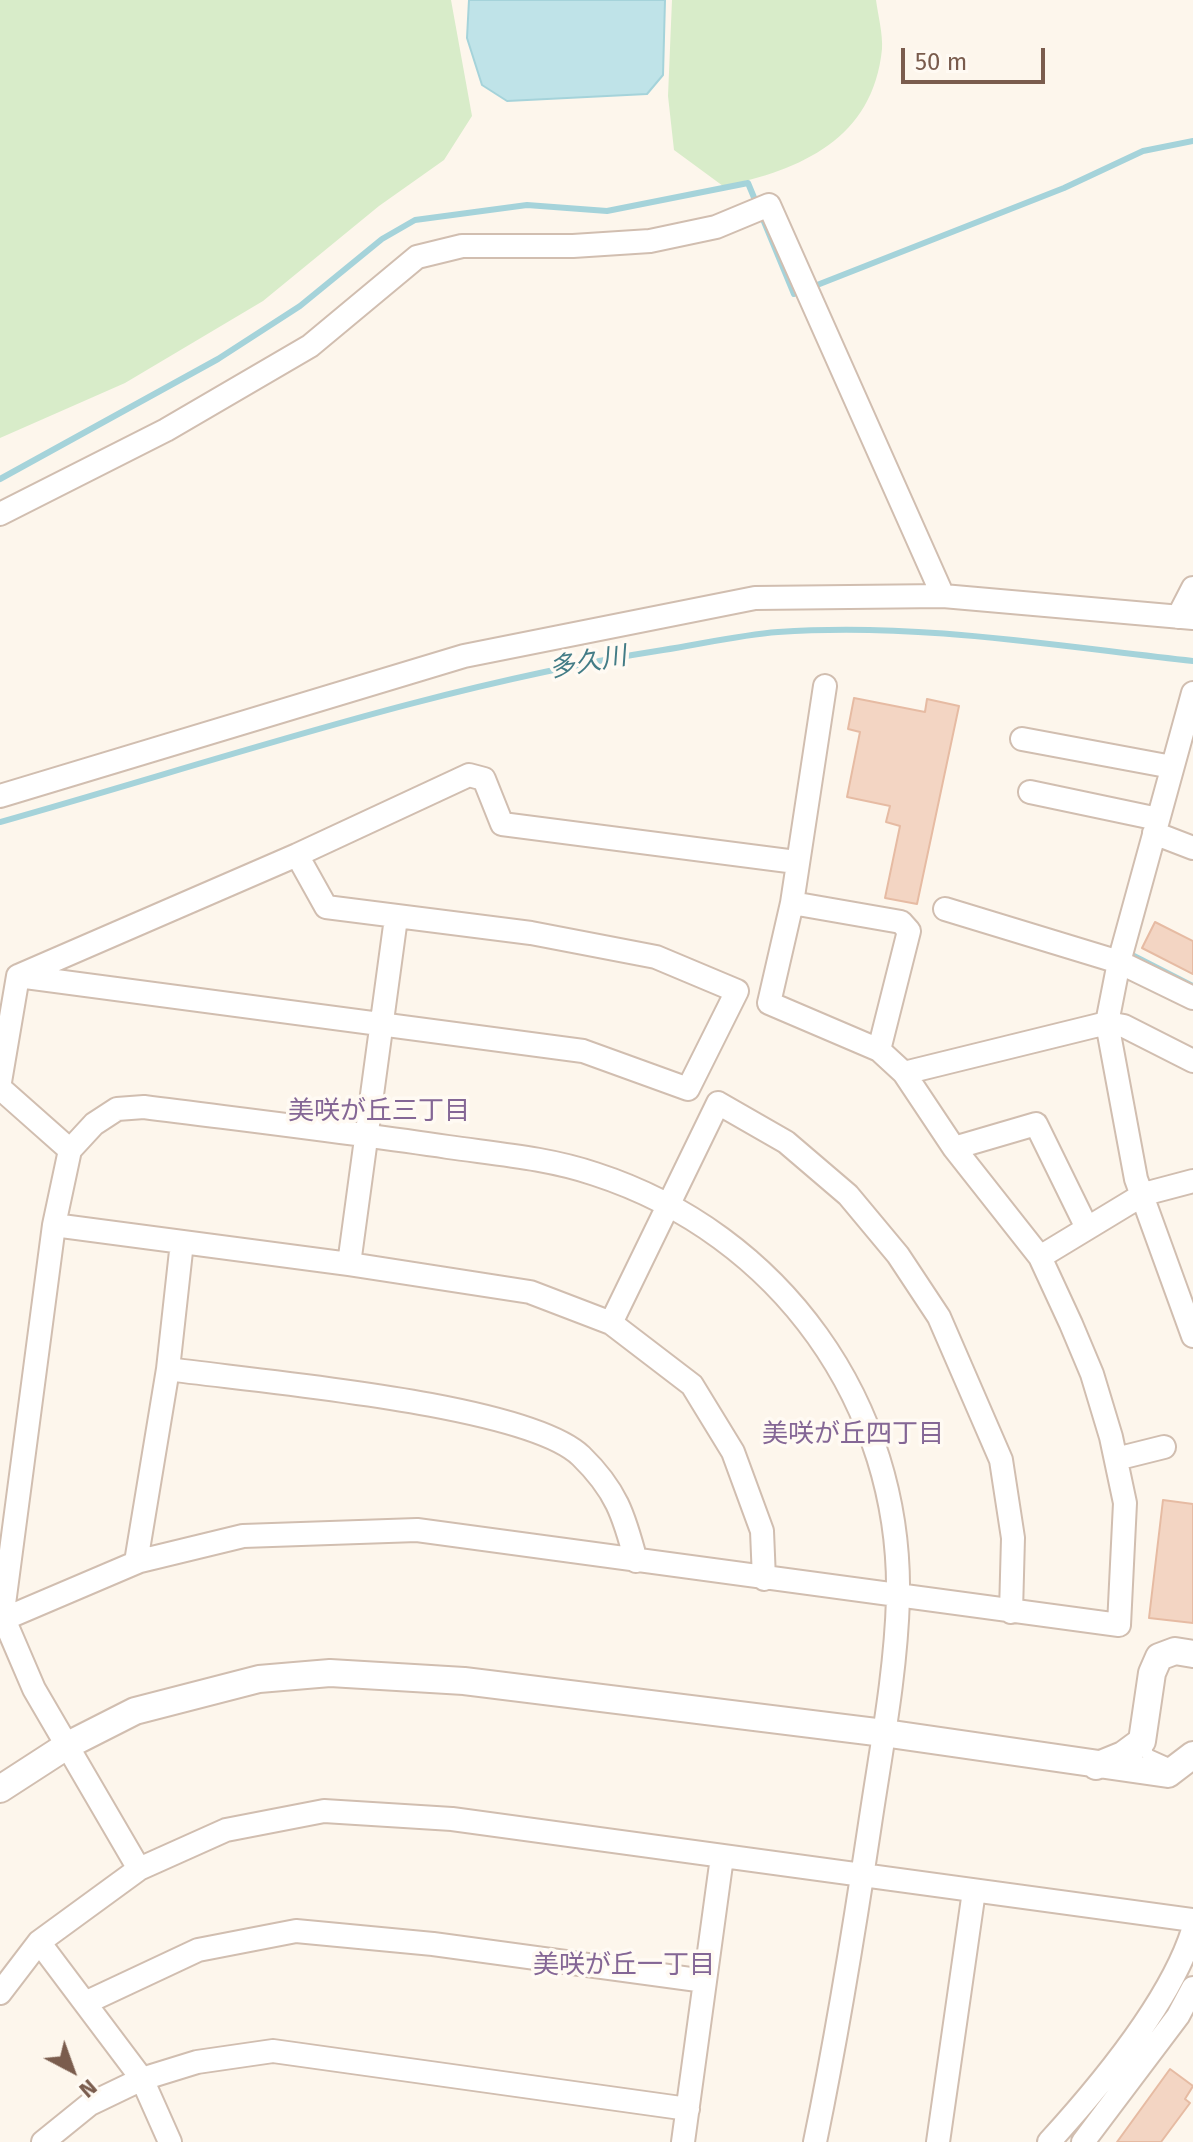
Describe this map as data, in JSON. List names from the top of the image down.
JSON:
{
  "districts": ["美咲が丘三丁目", "美咲が丘四丁目", "美咲が丘一丁目"],
  "water": ["多久川"],
  "scale_bar": "50 m",
  "north": "bottom right"
}
